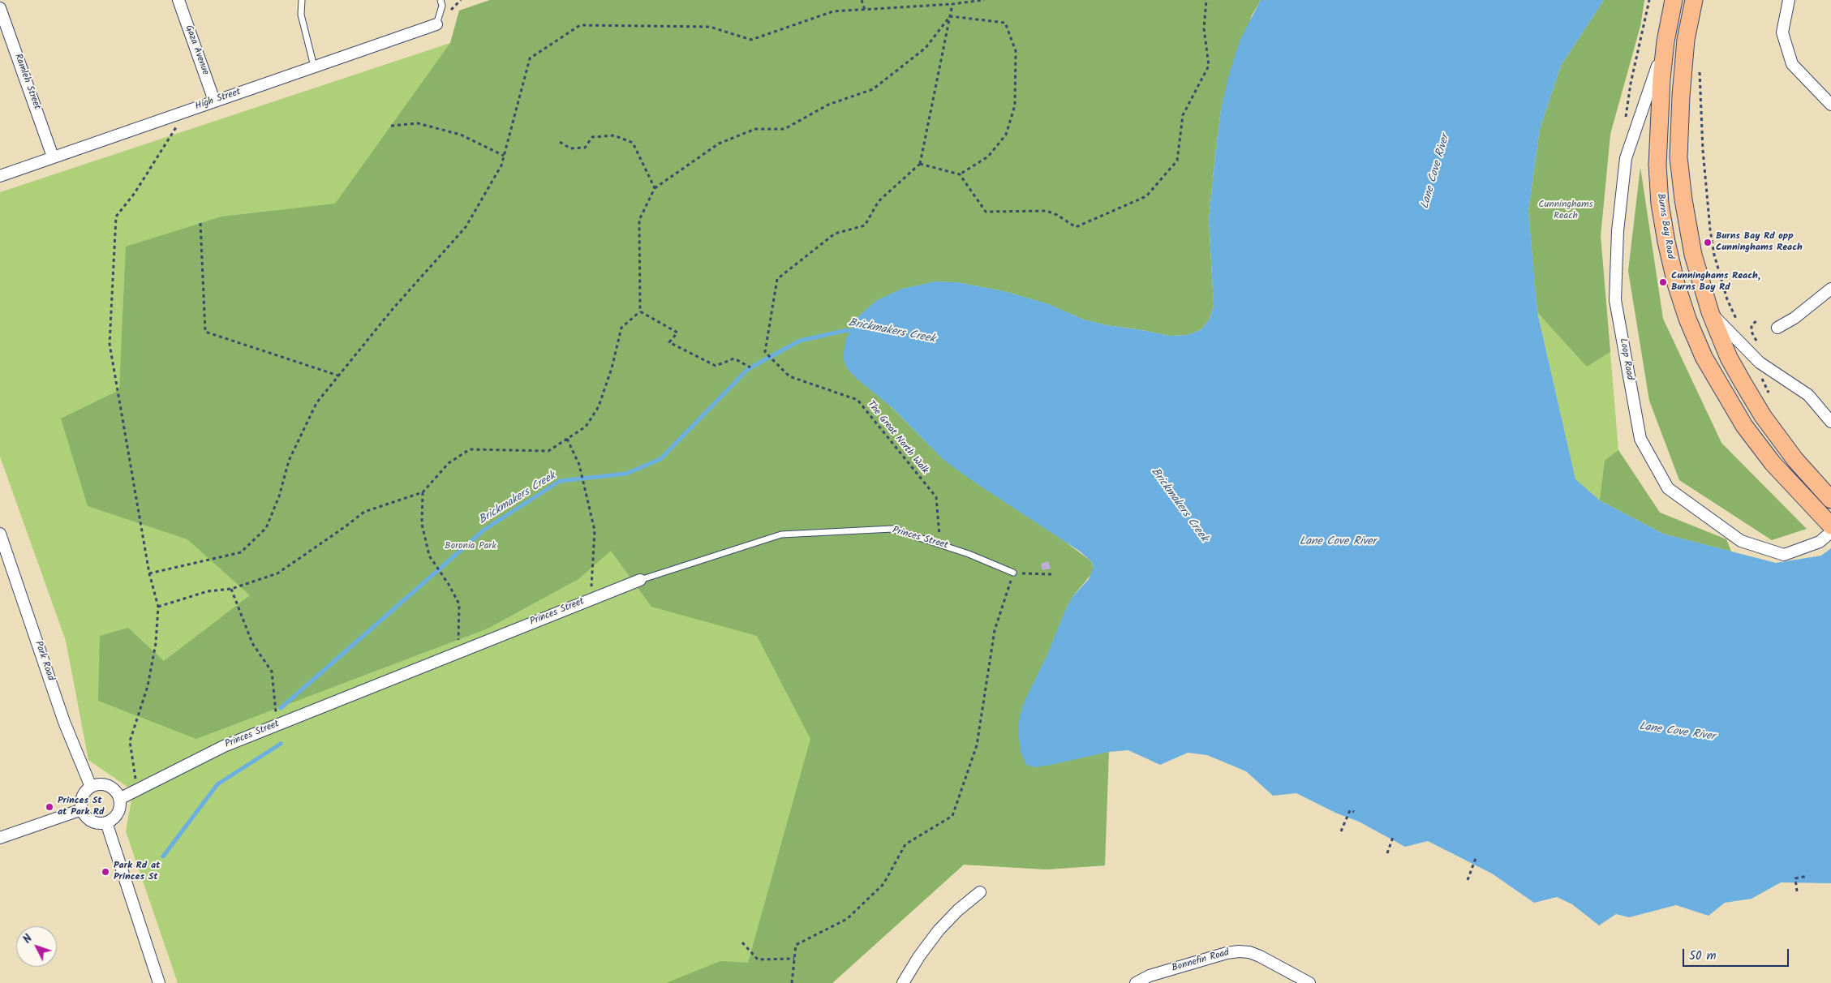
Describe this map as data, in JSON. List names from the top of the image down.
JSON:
{
  "streets": {
    "main road": ["Burns Bay Road"],
    "street": [
      "Gaza Avenue",
      "Ramleh Street",
      "High Street",
      "Loop Road",
      "Princes Street",
      "Park Road",
      "Bonnefin Road"
    ],
    "path": ["The Great North Walk"]
  },
  "crossings": [
    ["Gaza Avenue", "High Street"],
    ["Ramleh Street", "High Street"],
    ["Burns Bay Road", "Loop Road"],
    ["The Great North Walk", "Princes Street"],
    ["Princes Street", "Park Road"]
  ],
  "water": ["Lane Cove River", "Brickmakers Creek"],
  "parks": ["Cunninghams Reach", "Boronia Park"],
  "places": [
    "Burns Bay Rd opp Cunninghams Reach",
    "Cunninghams Reach, Burns Bay Rd",
    "Princes St at Park Rd",
    "Park Rd at Princes St"
  ],
  "scale_bar": "50 m",
  "north": "top left"
}
